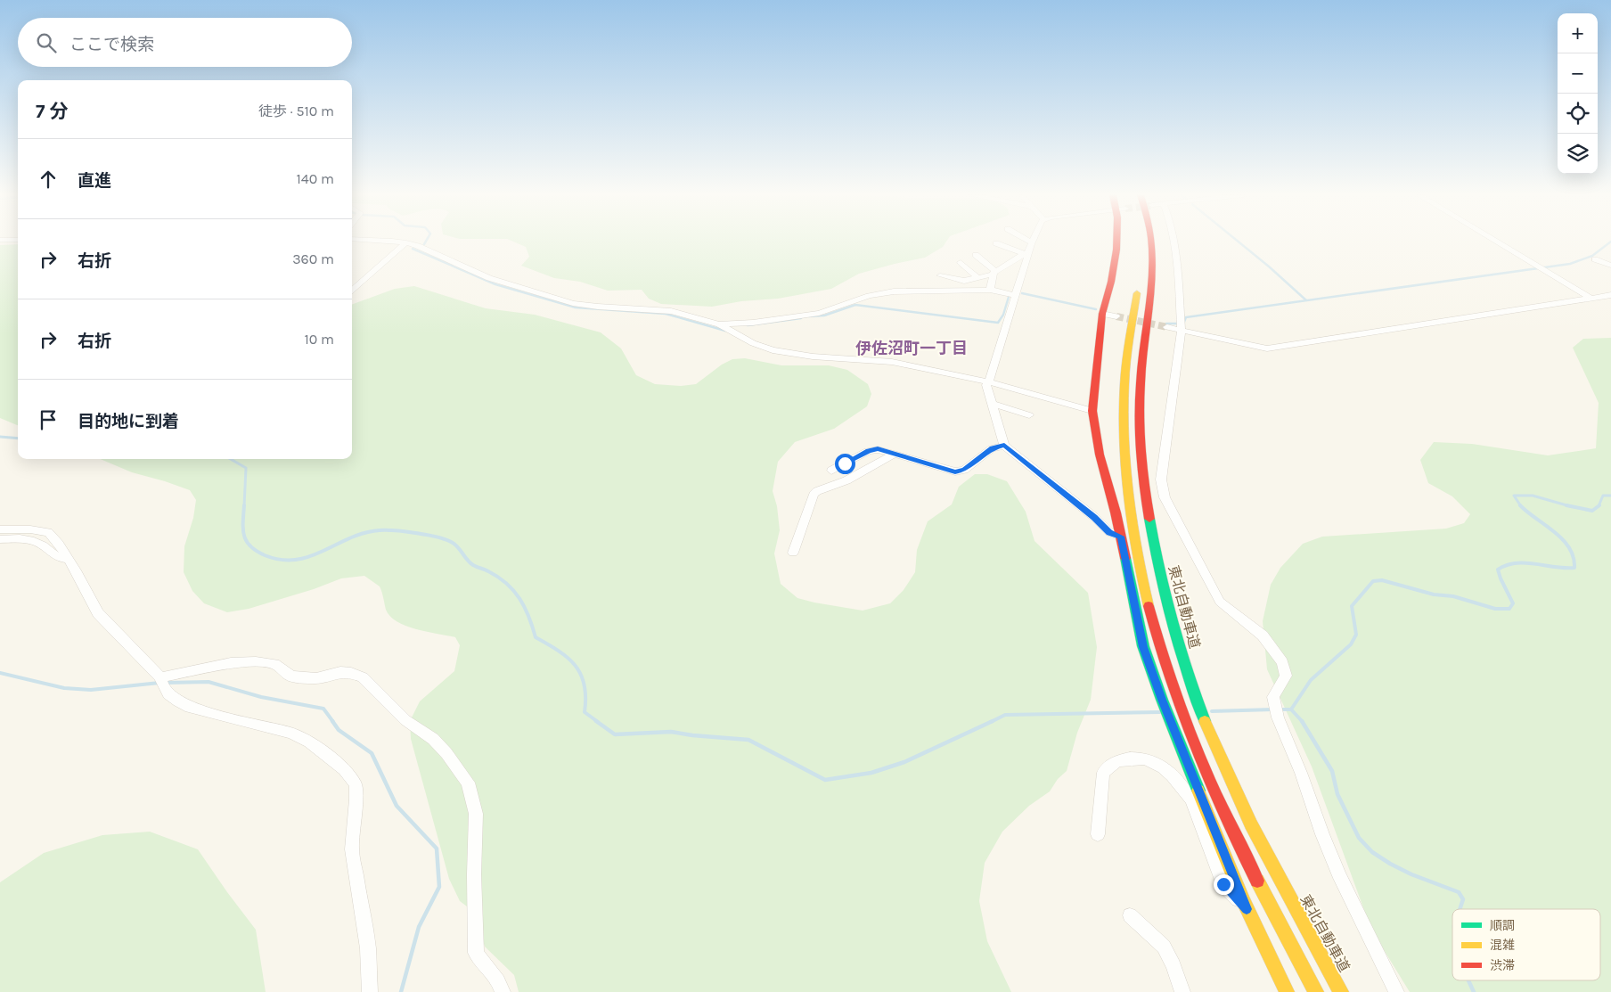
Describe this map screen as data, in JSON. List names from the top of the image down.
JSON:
{
  "streets": {
    "main road": ["東北自動車道"]
  },
  "districts": ["伊佐沼町一丁目"],
  "legend": ["順調", "混雑", "渋滞"],
  "page": {
    "map_buttons": ["+", "−"],
    "search": "ここで検索",
    "heading": ["7 分", "徒歩 · 510 m"],
    "list": [
      ["直進", "140 m"],
      ["右折", "360 m"],
      ["右折", "10 m"],
      "目的地に到着"
    ]
  }
}
